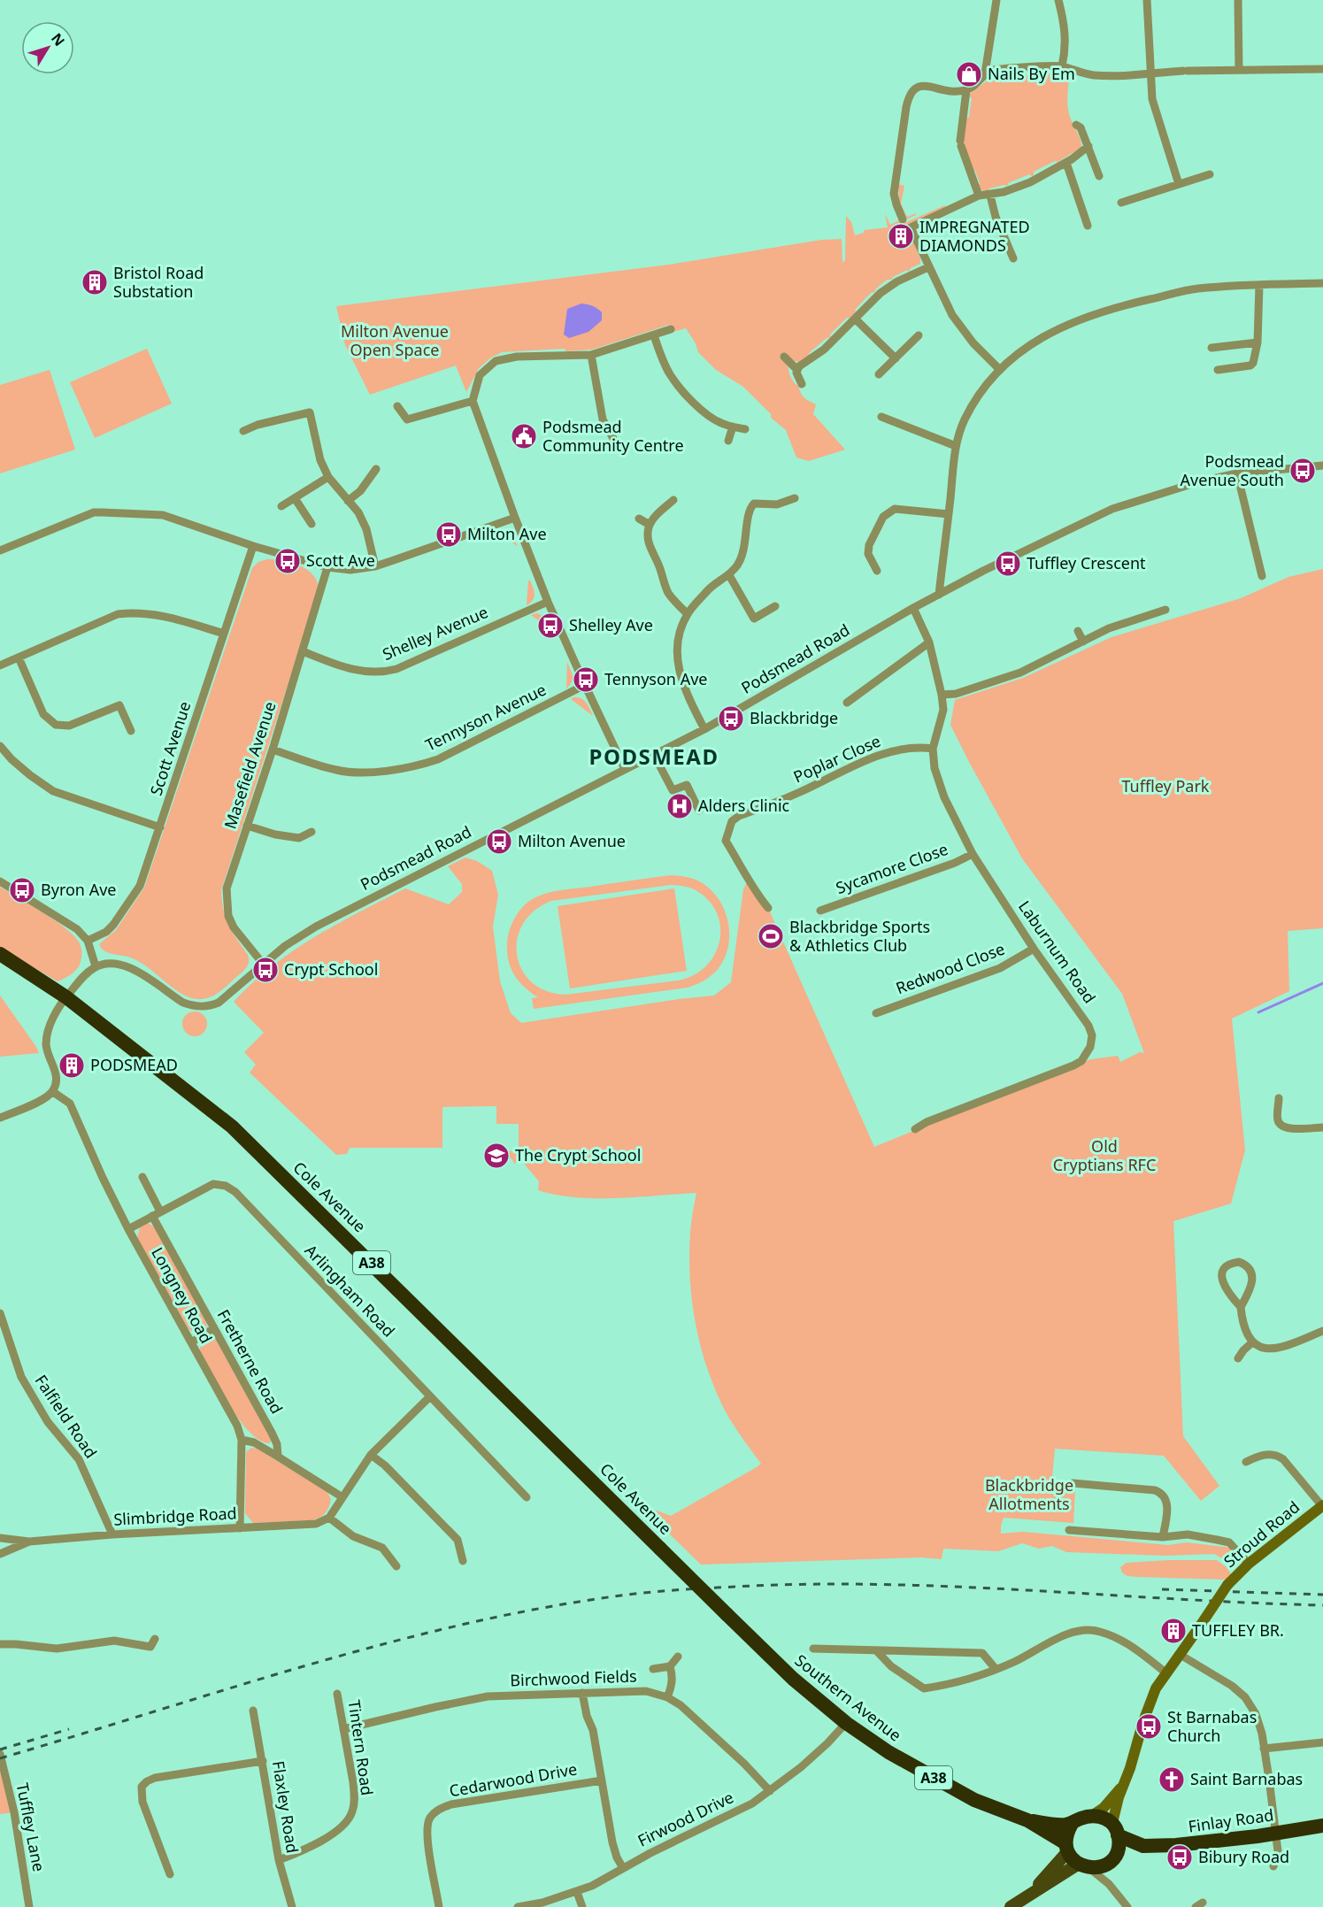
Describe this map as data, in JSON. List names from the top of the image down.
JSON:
{
  "streets": {
    "highway": [
      "Cole Avenue",
      "A38",
      "Southern Avenue",
      "Finlay Road"
    ],
    "main road": ["Stroud Road"],
    "street": [
      "Shelley Avenue",
      "Podsmead Road",
      "Tennyson Avenue",
      "Scott Avenue",
      "Poplar Close",
      "Masefield Avenue",
      "Sycamore Close",
      "Laburnum Road",
      "Redwood Close",
      "Arlingham Road",
      "Longney Road",
      "Fretherne Road",
      "Falfield Road",
      "Slimbridge Road",
      "Birchwood Fields",
      "Tintern Road",
      "Cedarwood Drive",
      "Flaxley Road",
      "Firwood Drive",
      "Tuffley Lane"
    ]
  },
  "crossings": [
    ["Shelley Avenue", "Masefield Avenue"],
    ["Podsmead Road", "Masefield Avenue"],
    ["Podsmead Road", "Laburnum Road"],
    ["Tennyson Avenue", "Masefield Avenue"],
    ["Poplar Close", "Laburnum Road"],
    ["Sycamore Close", "Laburnum Road"],
    ["Laburnum Road", "Redwood Close"],
    ["Cole Avenue", "Southern Avenue"],
    ["A38", "Stroud Road"],
    ["A38", "Southern Avenue"],
    ["A38", "Finlay Road"],
    ["Arlingham Road", "Longney Road"],
    ["Arlingham Road", "Fretherne Road"],
    ["Longney Road", "Slimbridge Road"],
    ["Falfield Road", "Slimbridge Road"],
    ["Stroud Road", "Finlay Road"],
    ["Birchwood Fields", "Tintern Road"],
    ["Birchwood Fields", "Firwood Drive"],
    ["Southern Avenue", "Firwood Drive"],
    ["Tintern Road", "Flaxley Road"]
  ],
  "districts": ["PODSMEAD"],
  "parks": [
    "Milton Avenue Open Space",
    "Tuffley Park",
    "Old Cryptians RFC",
    "Blackbridge Allotments"
  ],
  "places": {
    "shop": ["Nails By Em"],
    "building": [
      "IMPREGNATED DIAMONDS",
      "Bristol Road Substation",
      "PODSMEAD",
      "TUFFLEY BR."
    ],
    "public building": ["Podsmead Community Centre"],
    "bus stop": [
      "Podsmead Avenue South",
      "Milton Ave",
      "Scott Ave",
      "Tuffley Crescent",
      "Shelley Ave",
      "Tennyson Ave",
      "Blackbridge",
      "Milton Avenue",
      "Byron Ave",
      "Crypt School",
      "St Barnabas Church",
      "Bibury Road"
    ],
    "hospital": ["Alders Clinic"],
    "sports": ["Blackbridge Sports & Athletics Club"],
    "school or university": ["The Crypt School"],
    "church": ["Saint Barnabas"]
  },
  "north": "top right"
}
